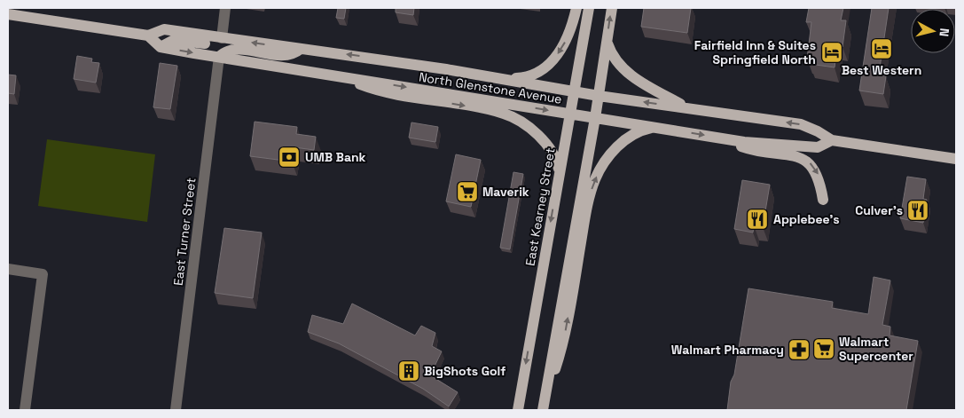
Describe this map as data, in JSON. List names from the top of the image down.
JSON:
{
  "streets": {
    "main road": ["North Glenstone Avenue", "East Kearney Street"],
    "street": ["East Turner Street"]
  },
  "crossings": [
    ["North Glenstone Avenue", "East Kearney Street"],
    ["North Glenstone Avenue", "East Turner Street"]
  ],
  "places": {
    "hotel": ["Best Western", "Fairfield Inn & Suites Springfield North"],
    "bank": ["UMB Bank"],
    "supermarket": ["Maverik", "Walmart Supercenter"],
    "restaurant": ["Culver's", "Applebee's"],
    "pharmacy": ["Walmart Pharmacy"],
    "building": ["BigShots Golf"]
  },
  "north": "right"
}
